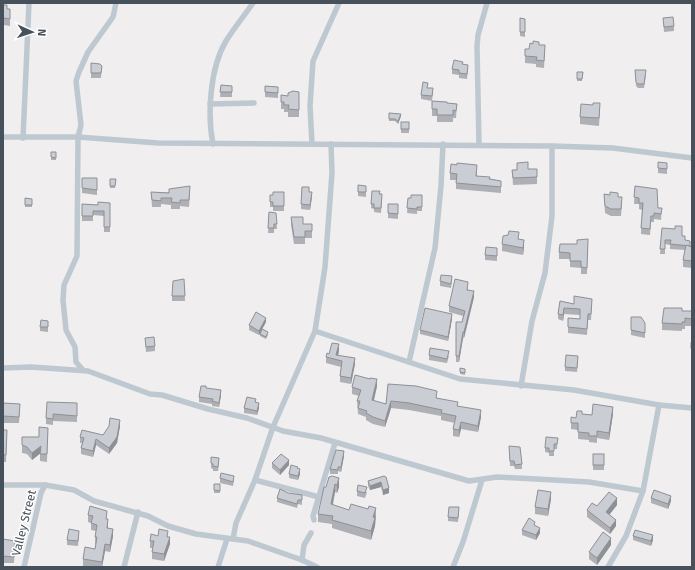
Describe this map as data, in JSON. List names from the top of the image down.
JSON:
{
  "streets": {
    "street": ["Valley Street"]
  },
  "north": "right"
}
